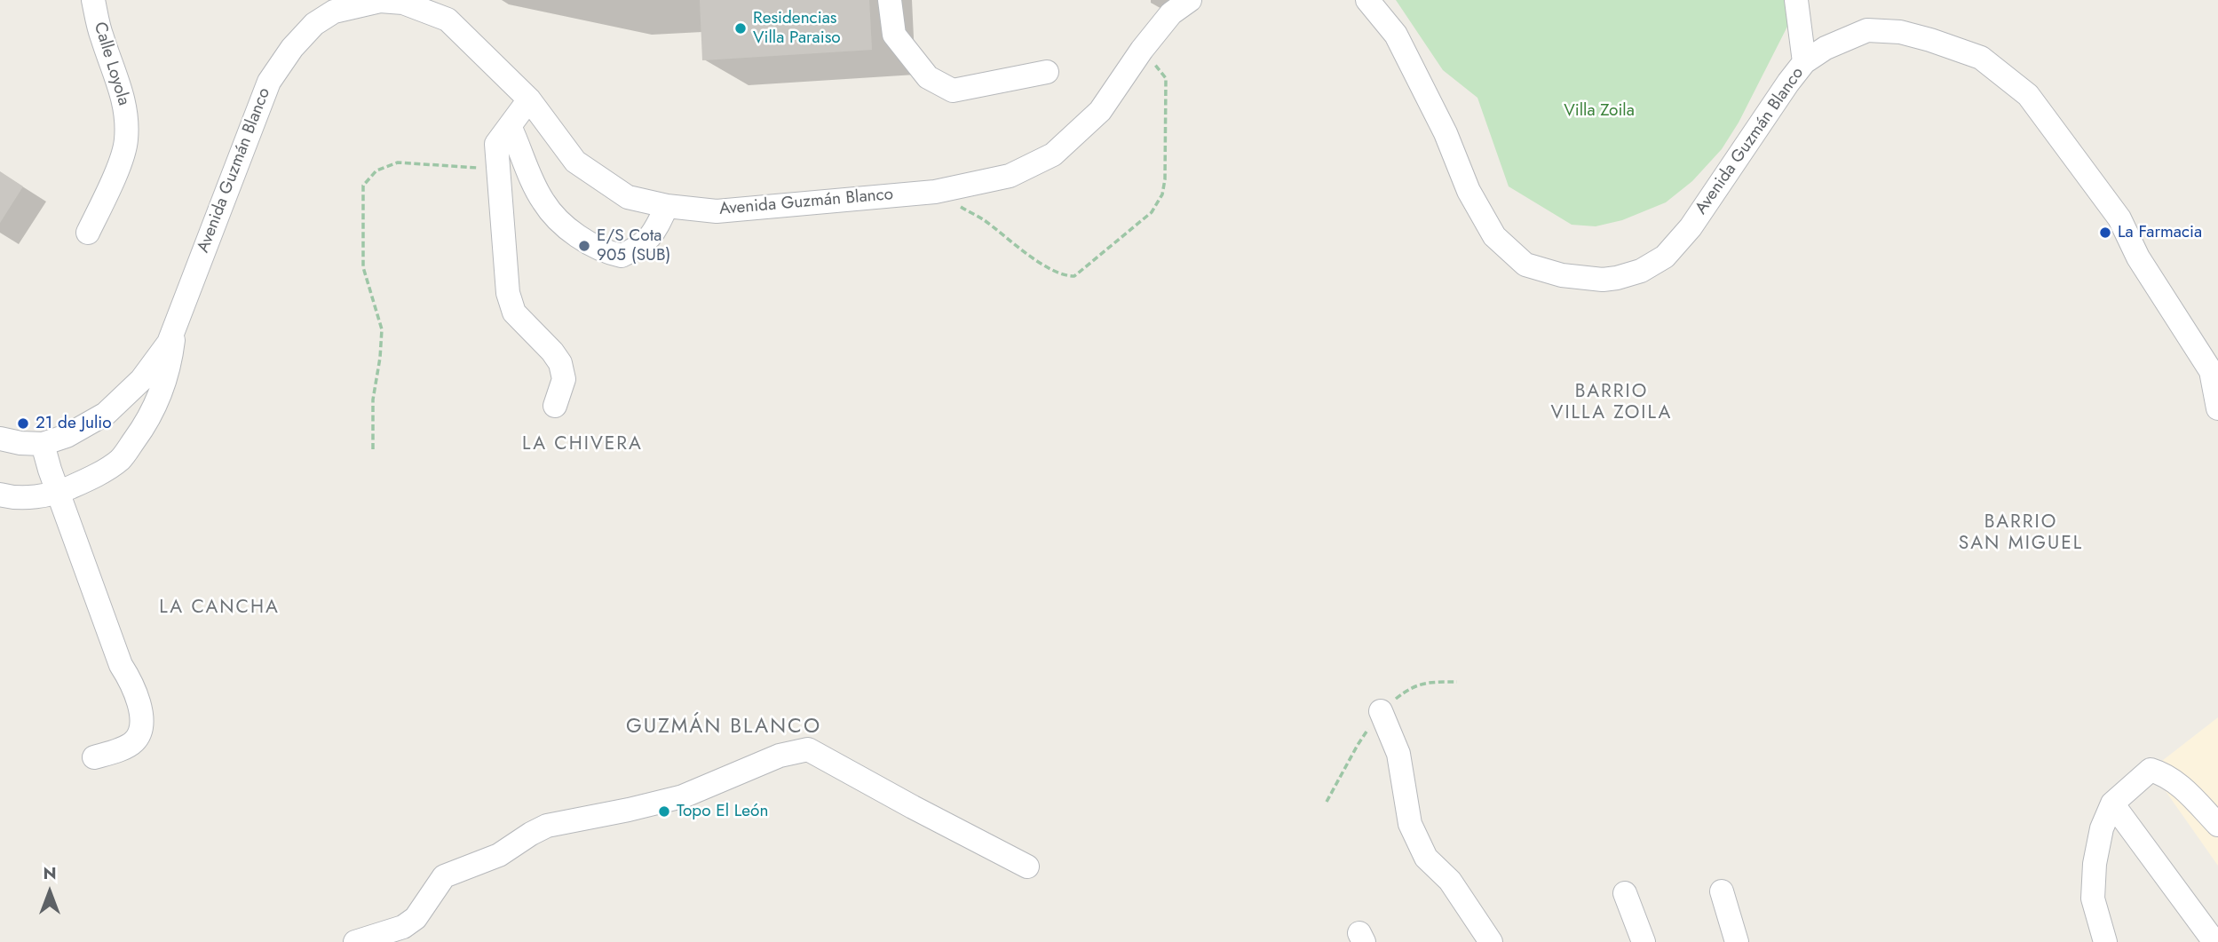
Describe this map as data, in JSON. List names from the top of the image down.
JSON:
{
  "streets": {
    "street": ["Calle Loyola", "Avenida Guzmán Blanco"]
  },
  "districts": [
    "BARRIO VILLA ZOILA",
    "LA CHIVERA",
    "BARRIO SAN MIGUEL",
    "LA CANCHA",
    "GUZMÁN BLANCO"
  ],
  "parks": ["Villa Zoila"],
  "places": [
    "Residencias Villa Paraiso",
    "La Farmacia",
    "E/S Cota 905 (SUB)",
    "21 de Julio",
    "Topo El León"
  ],
  "north": "top"
}
